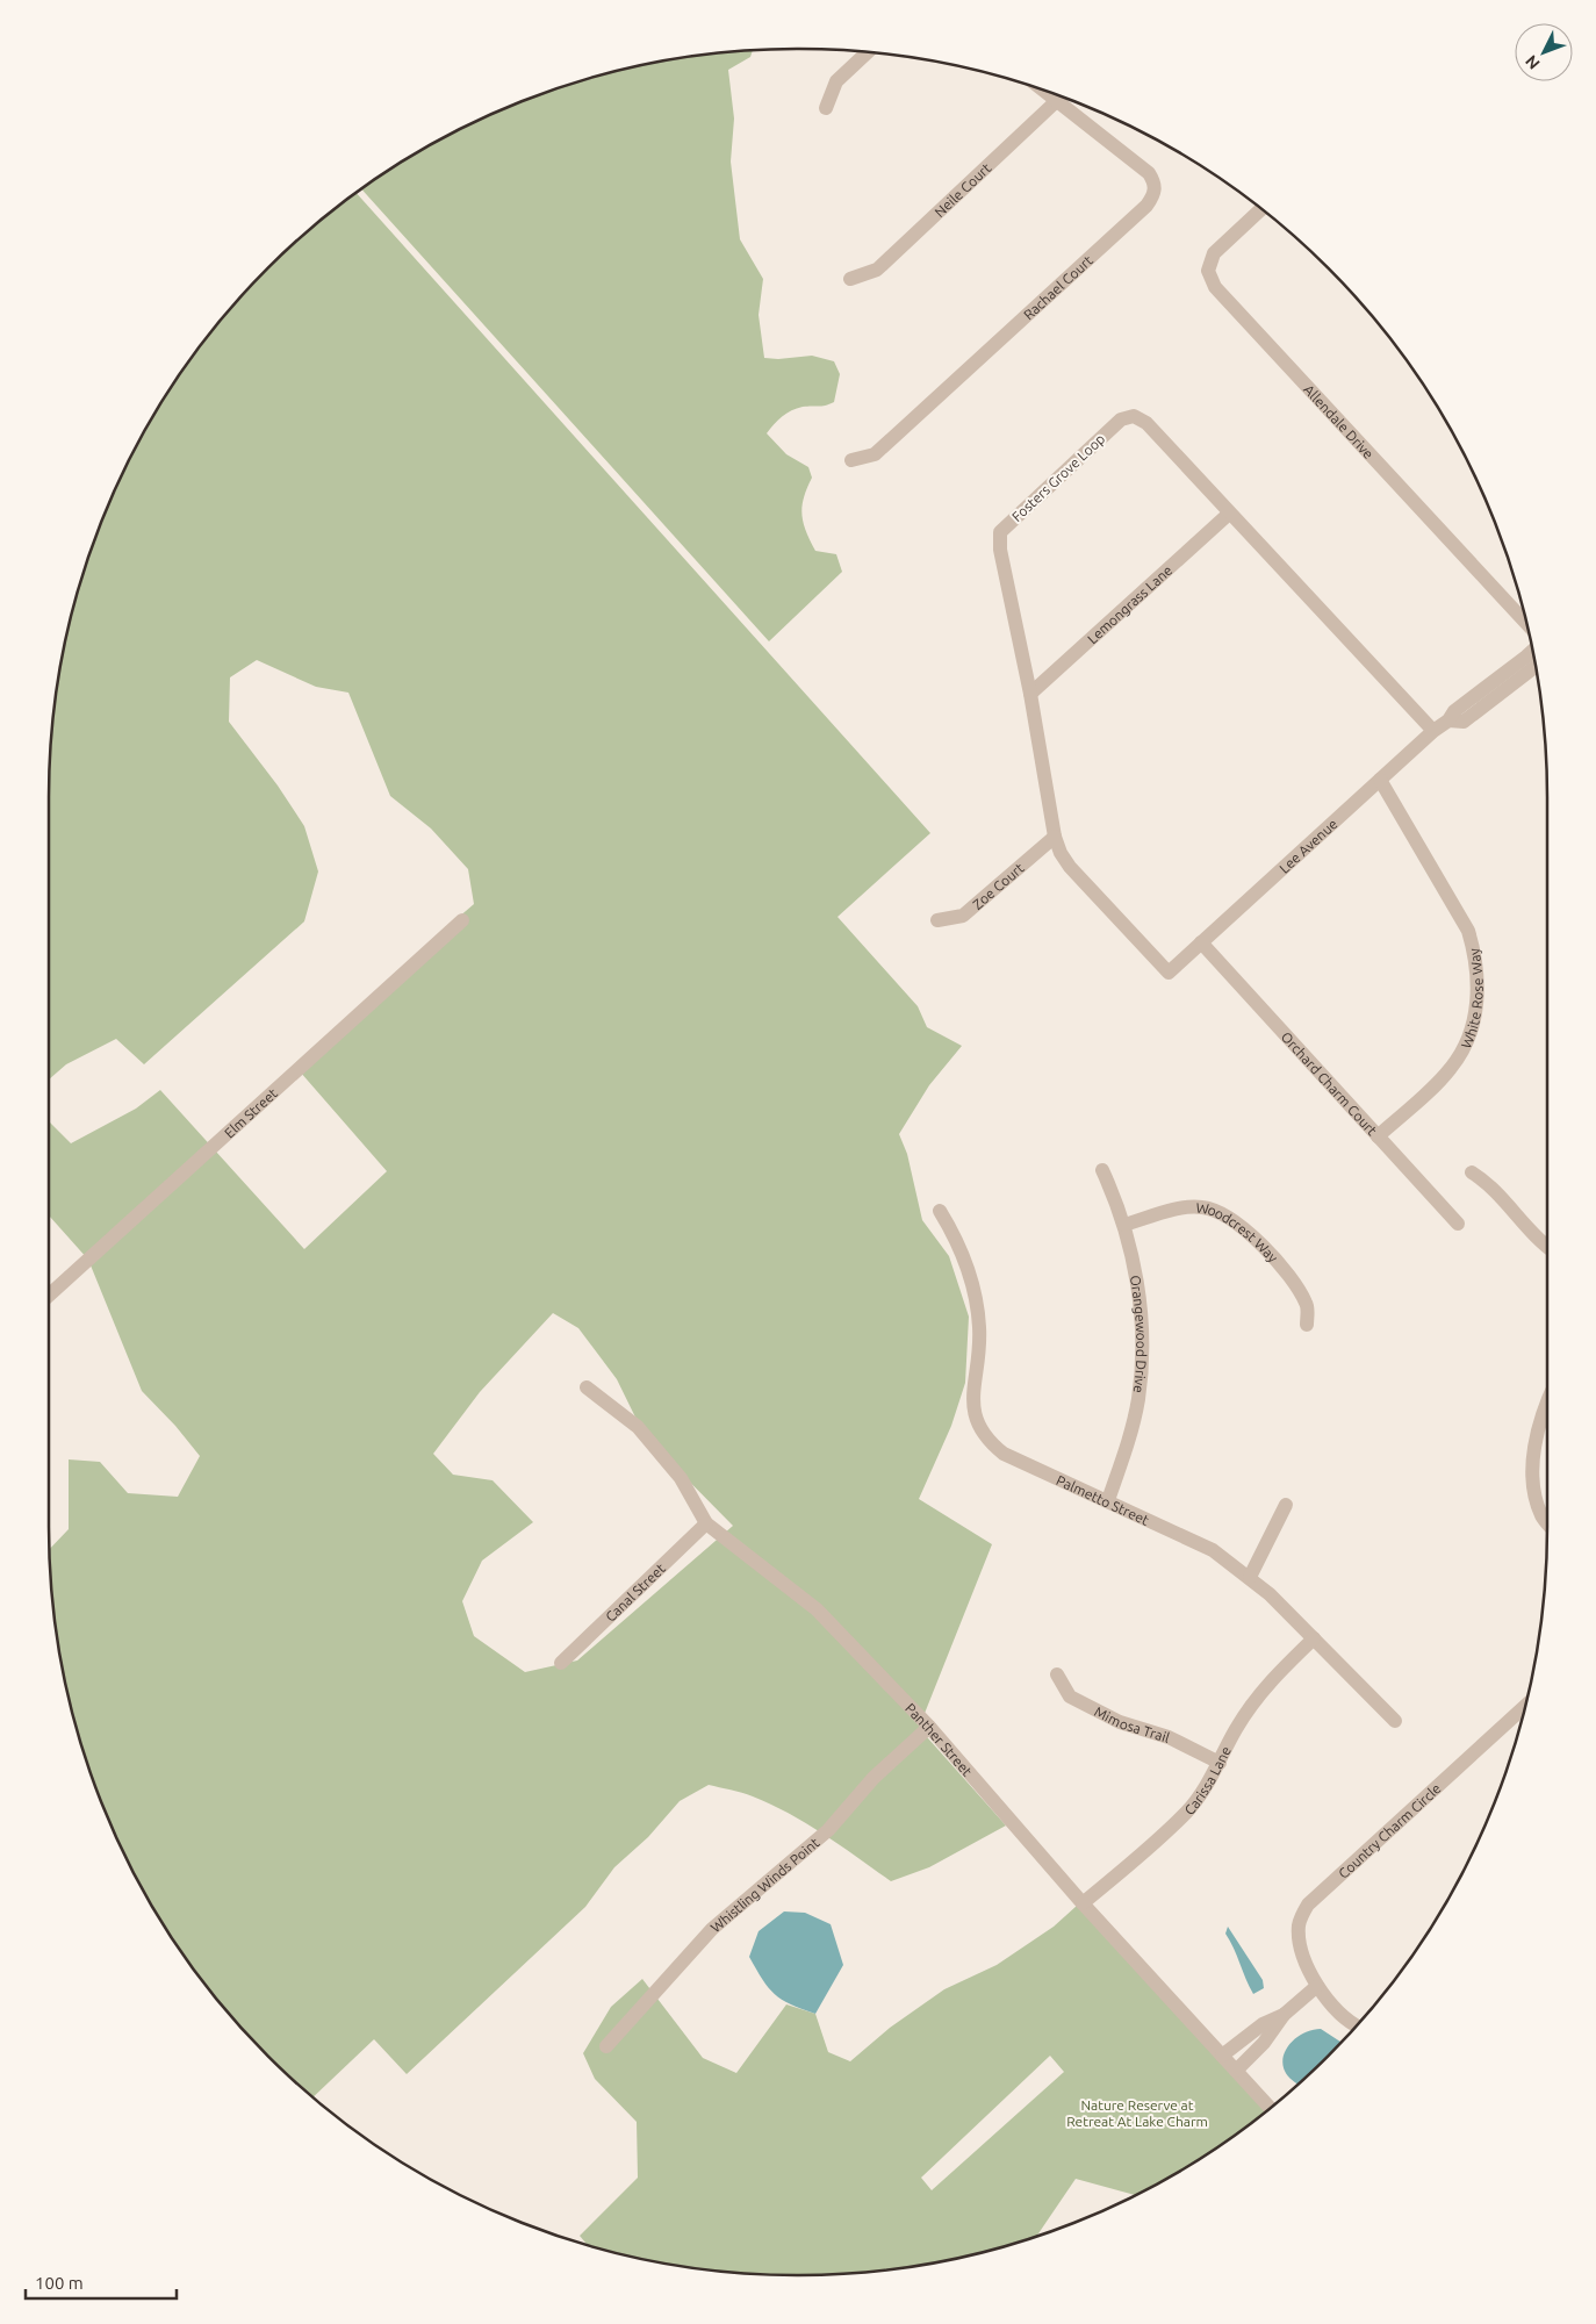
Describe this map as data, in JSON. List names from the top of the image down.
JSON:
{
  "streets": {
    "street": [
      "Neile Court",
      "Rachael Court",
      "Allendale Drive",
      "Fosters Grove Loop",
      "Lemongrass Lane",
      "Lee Avenue",
      "Zoe Court",
      "White Rose Way",
      "Orchard Charm Court",
      "Elm Street",
      "Woodcrest Way",
      "Orangewood Drive",
      "Palmetto Street",
      "Canal Street",
      "Mimosa Trail",
      "Panther Street",
      "Carissa Lane",
      "Country Charm Circle",
      "Whistling Winds Point"
    ]
  },
  "crossings": [
    ["Fosters Grove Loop", "Lemongrass Lane"],
    ["Fosters Grove Loop", "Lee Avenue"],
    ["Fosters Grove Loop", "Zoe Court"],
    ["Lee Avenue", "White Rose Way"],
    ["Lee Avenue", "Orchard Charm Court"],
    ["White Rose Way", "Orchard Charm Court"],
    ["Woodcrest Way", "Orangewood Drive"],
    ["Orangewood Drive", "Palmetto Street"],
    ["Palmetto Street", "Carissa Lane"],
    ["Canal Street", "Panther Street"],
    ["Mimosa Trail", "Carissa Lane"],
    ["Panther Street", "Carissa Lane"],
    ["Panther Street", "Whistling Winds Point"]
  ],
  "parks": ["Nature Reserve at Retreat At Lake Charm"],
  "scale_bar": "100 m",
  "north": "bottom left"
}
